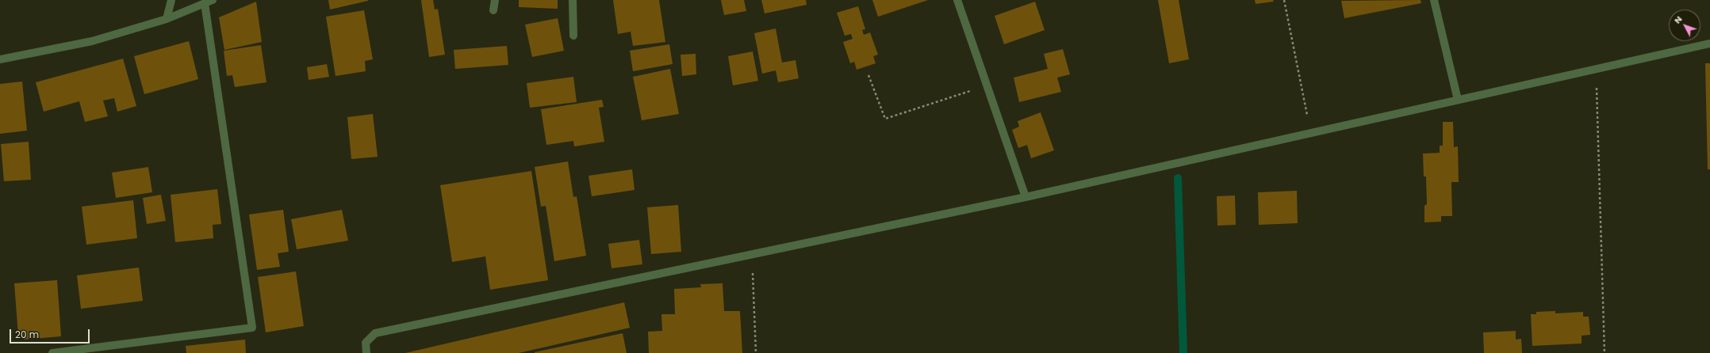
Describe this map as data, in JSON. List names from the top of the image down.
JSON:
{
  "scale_bar": "20 m",
  "north": "top left"
}
